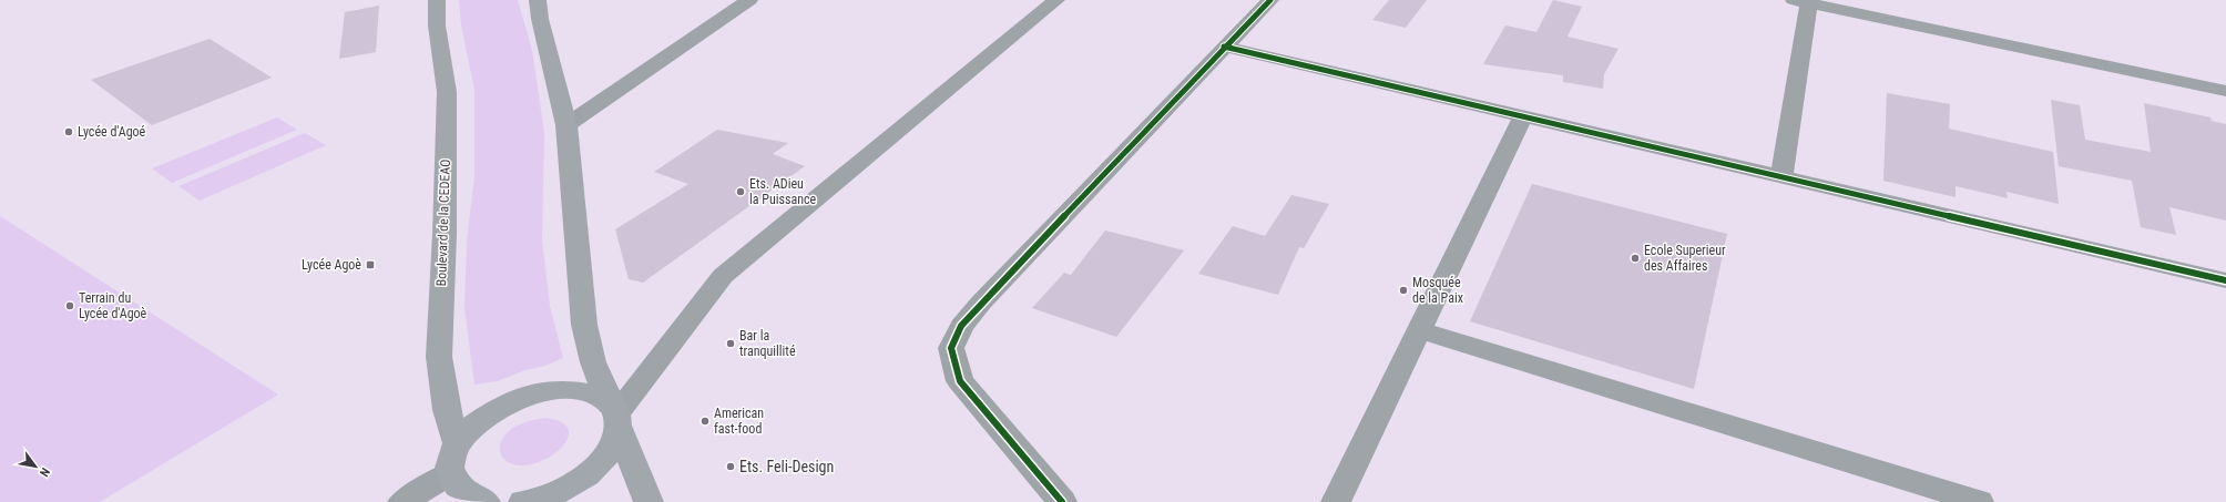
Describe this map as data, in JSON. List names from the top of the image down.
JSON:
{
  "streets": {
    "main road": ["Boulevard de la CEDEAO"]
  },
  "places": {
    "other": [
      "Lycée d'Agoé",
      "Ets. ADieu la Puissance",
      "Ecole Superieur des Affaires",
      "Mosquée de la Paix",
      "Terrain du Lycée d'Agoè",
      "Bar la tranquillité",
      "American fast-food",
      "Ets. Feli-Design"
    ],
    "transit": ["Lycée Agoè"]
  },
  "north": "bottom right"
}
